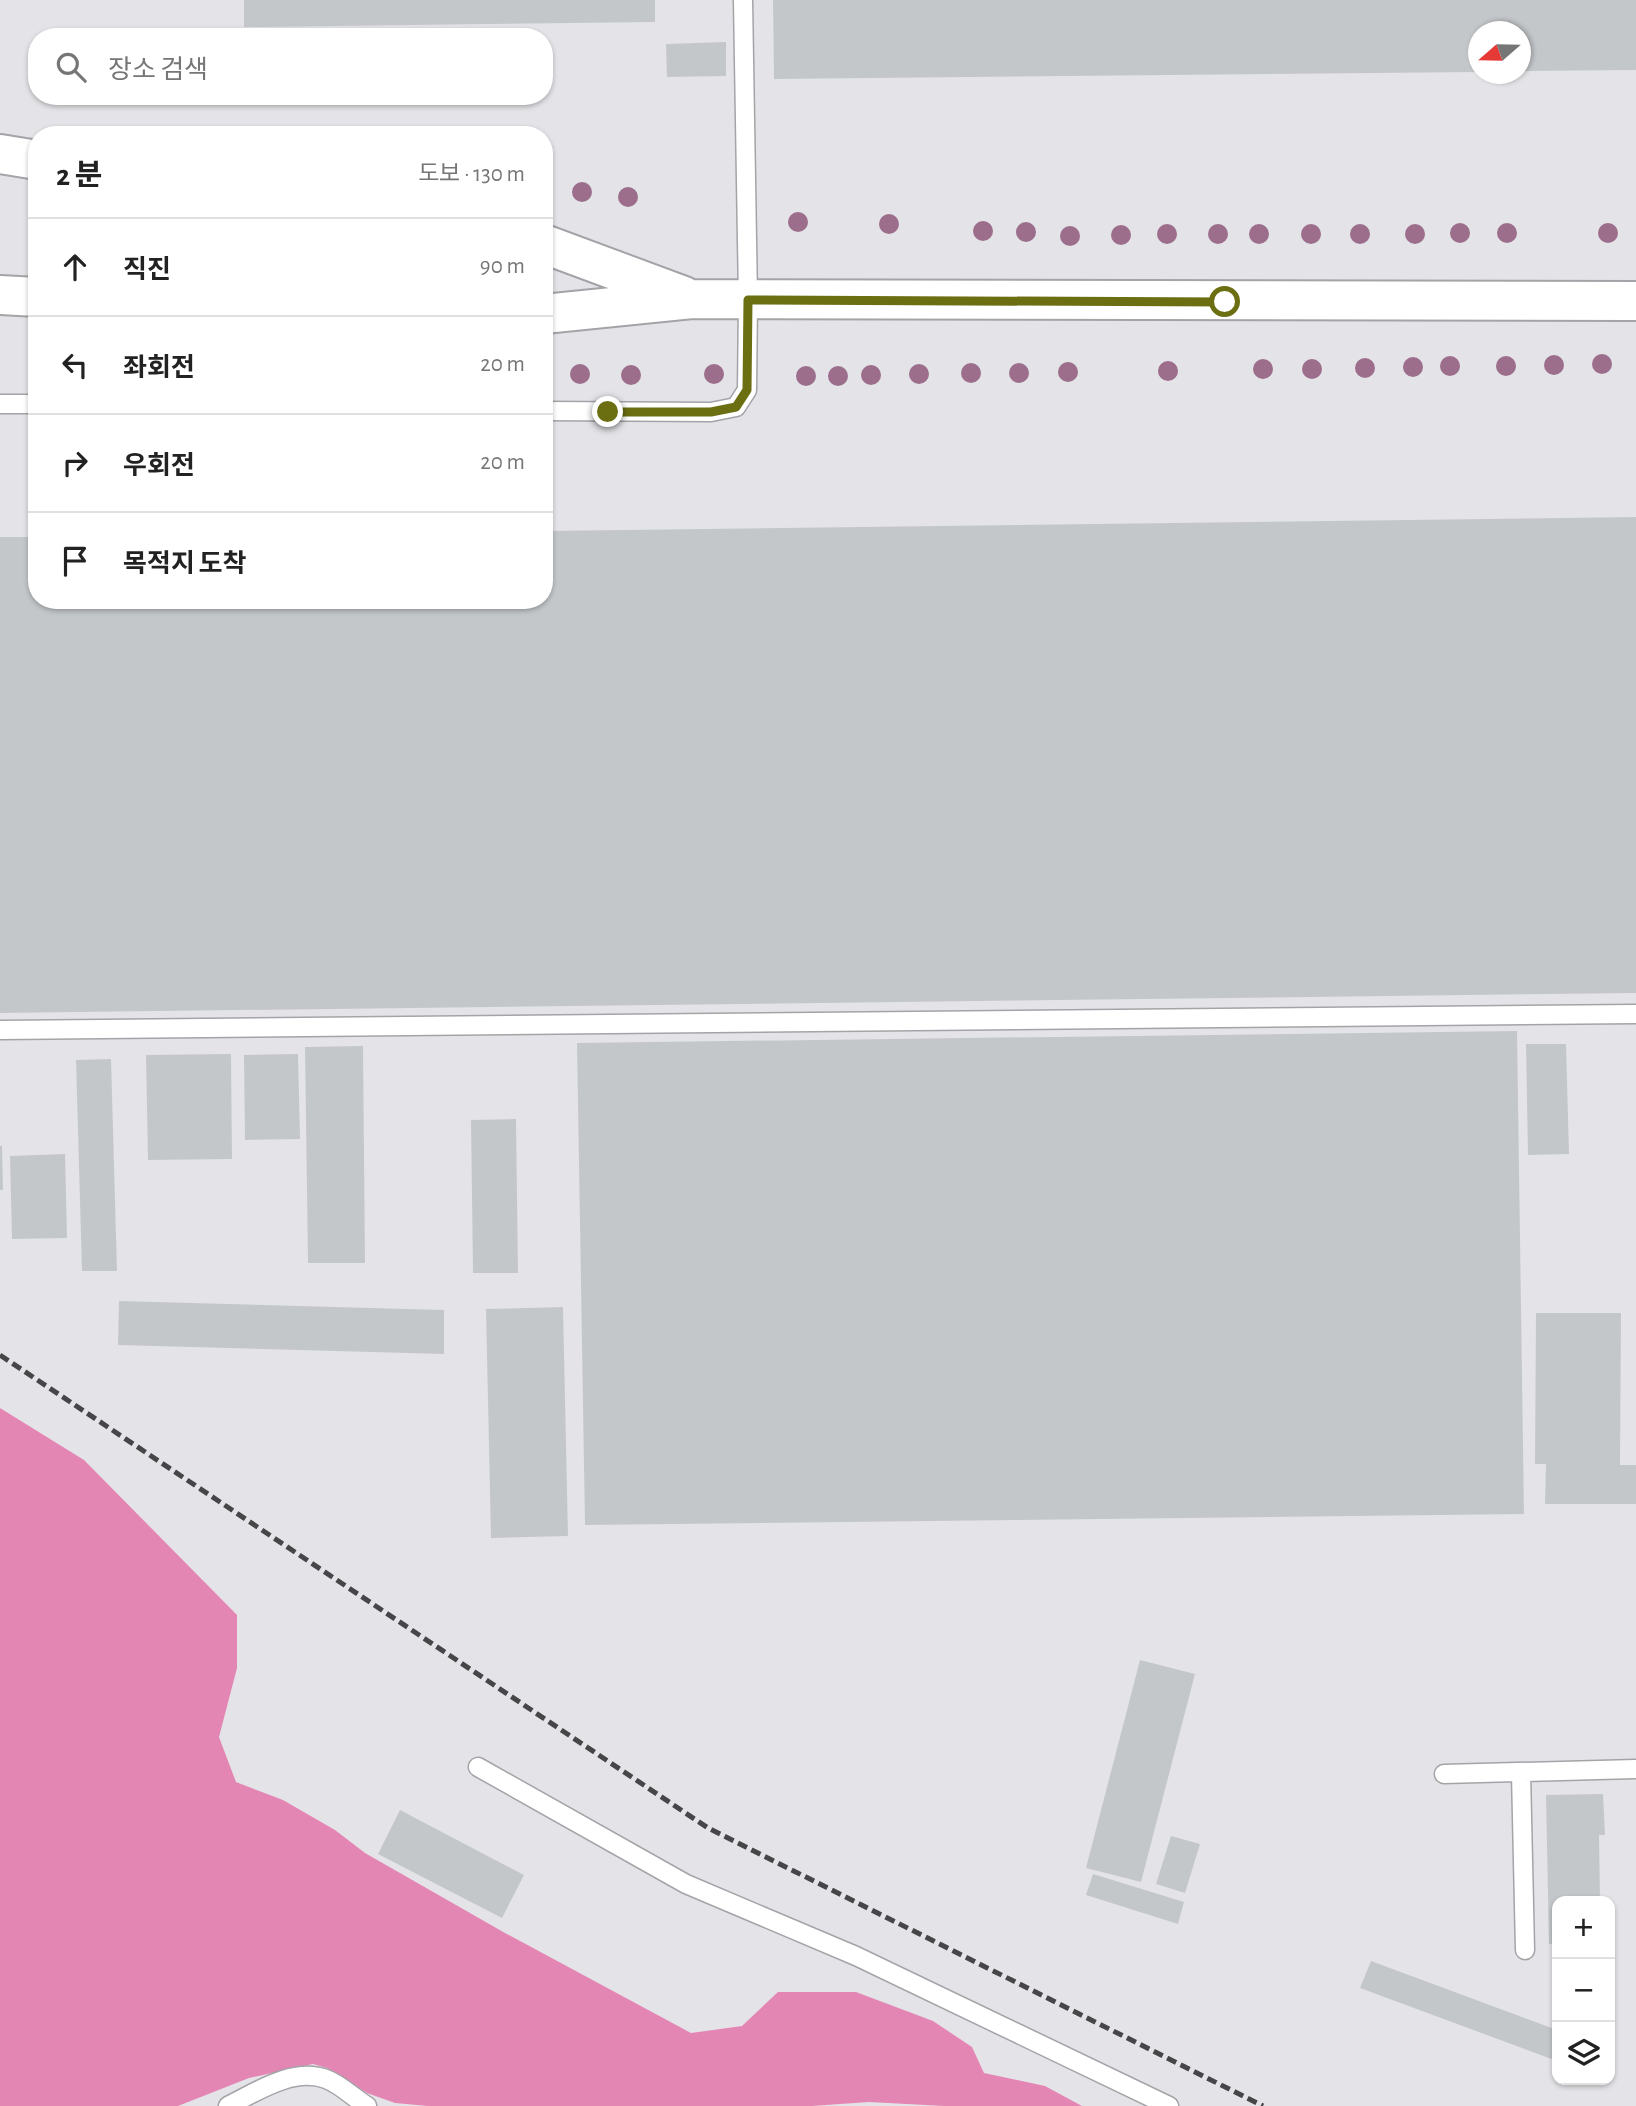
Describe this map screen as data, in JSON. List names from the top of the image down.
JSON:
{
  "north": "left",
  "page": {
    "search": "장소 검색",
    "heading": ["2 분", "도보 · 130 m"],
    "list": [
      ["직진", "90 m"],
      ["좌회전", "20 m"],
      ["우회전", "20 m"],
      "목적지 도착"
    ],
    "map_buttons": ["+", "−"]
  }
}
